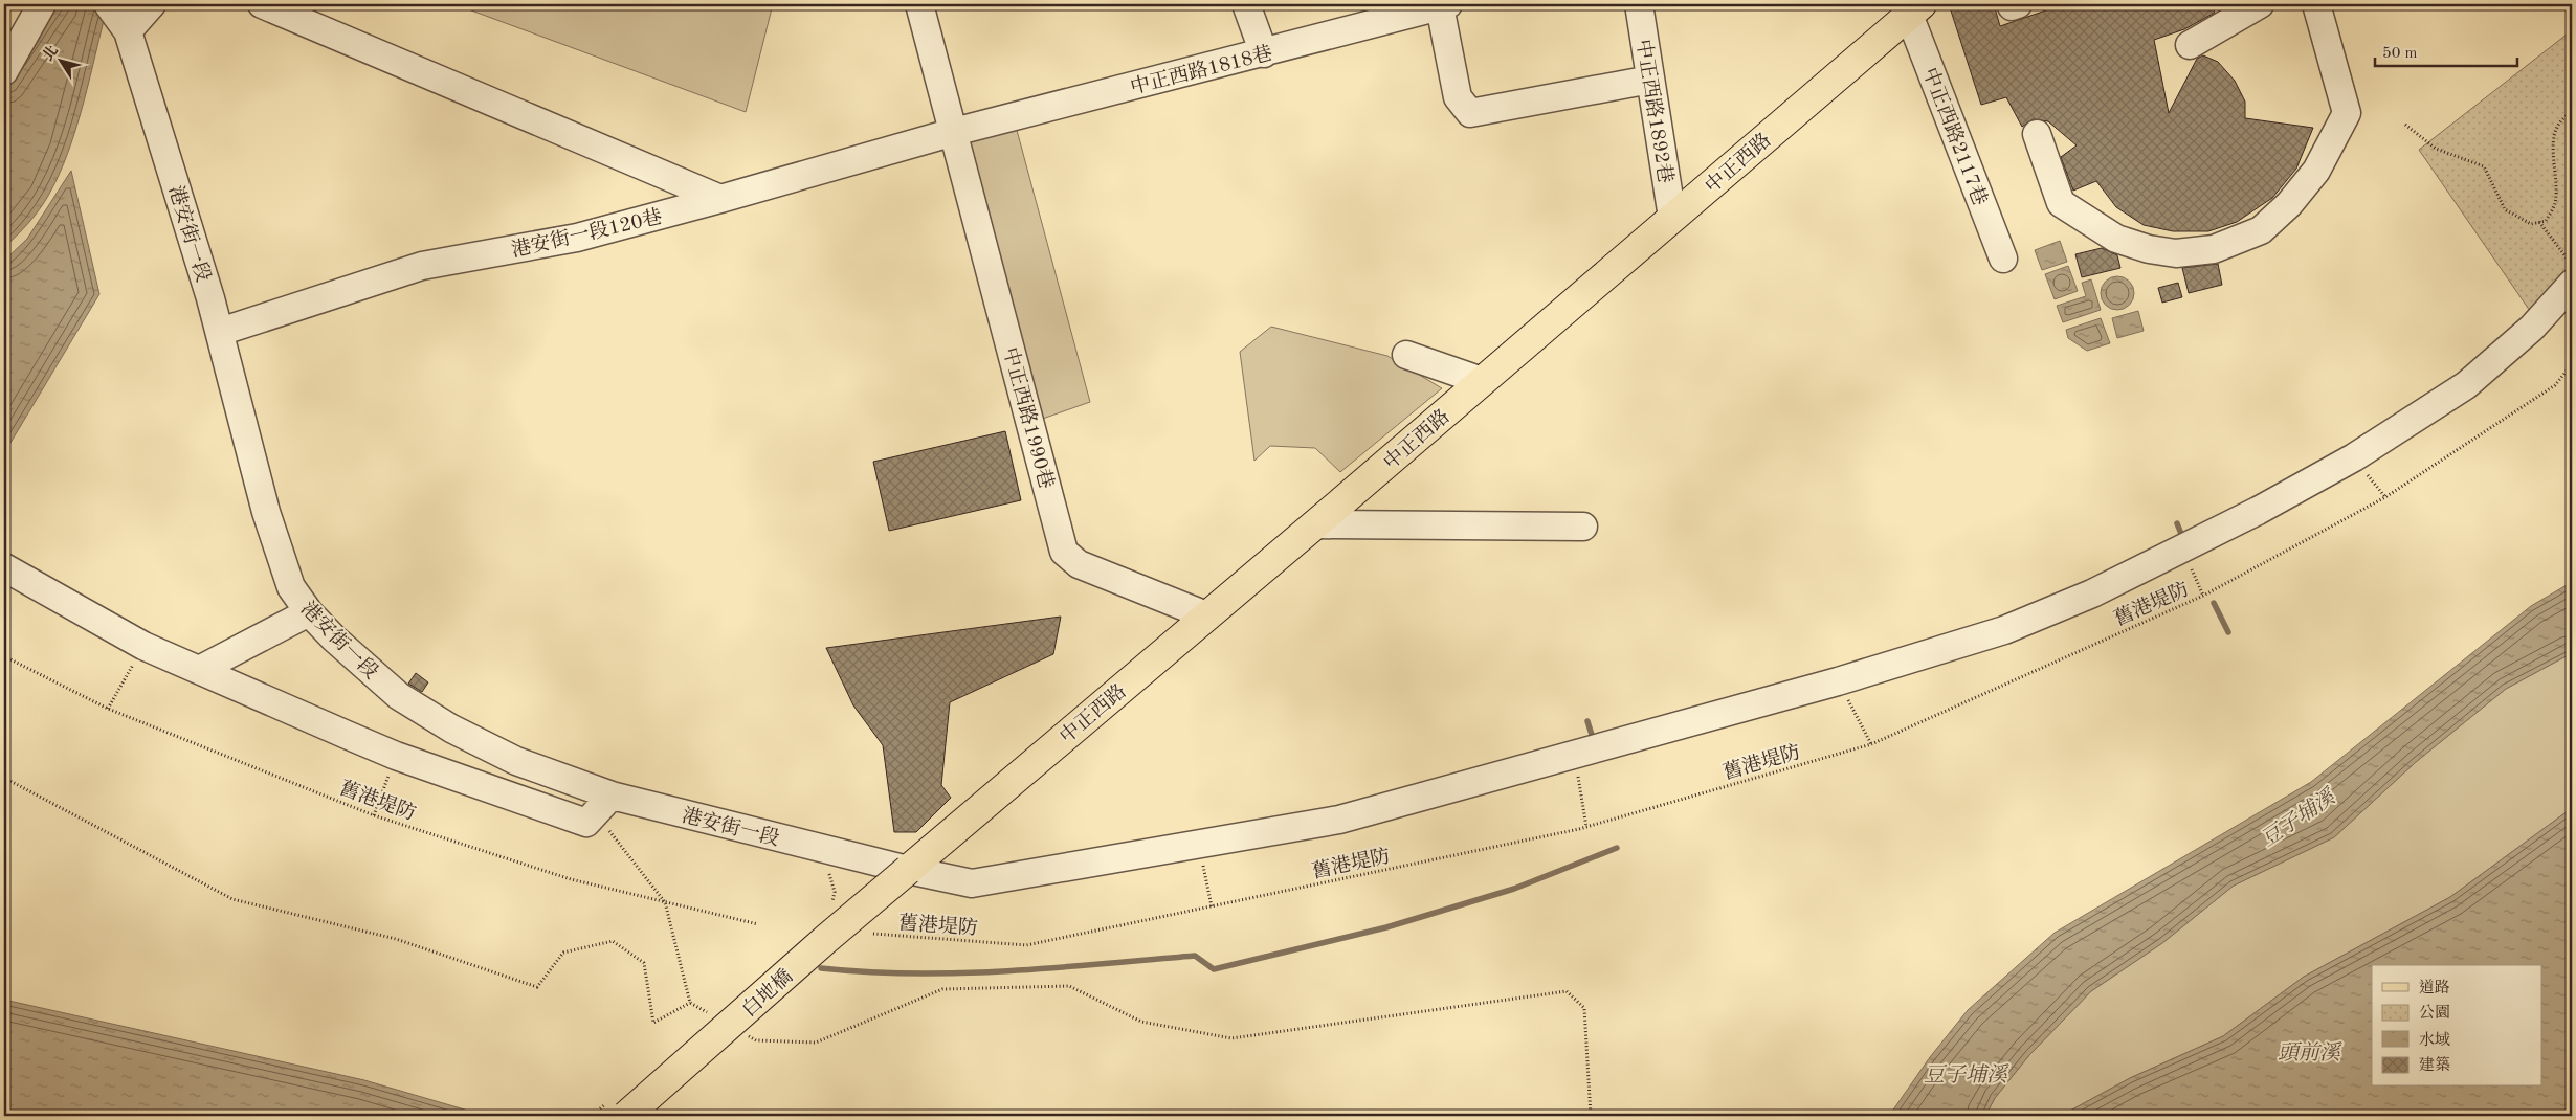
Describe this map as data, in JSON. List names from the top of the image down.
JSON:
{
  "streets": {
    "main road": ["中正西路", "白地橋"],
    "street": [
      "中正西路1818巷",
      "中正西路1892巷",
      "中正西路2117巷",
      "港安街一段120巷",
      "港安街一段",
      "中正西路1990巷"
    ],
    "path": ["舊港堤防"]
  },
  "crossings": [
    ["中正西路1818巷", "港安街一段120巷"],
    ["中正西路1818巷", "中正西路1990巷"],
    ["中正西路1892巷", "中正西路"],
    ["中正西路2117巷", "中正西路"],
    ["中正西路", "港安街一段"],
    ["中正西路", "中正西路1990巷"],
    ["中正西路", "白地橋"],
    ["港安街一段120巷", "港安街一段"],
    ["港安街一段120巷", "中正西路1990巷"],
    ["港安街一段", "白地橋"]
  ],
  "water": ["豆子埔溪", "頭前溪"],
  "legend": [
    "道路",
    "公園",
    "水域",
    "建築"
  ],
  "scale_bar": "50 m",
  "north": "top left"
}
